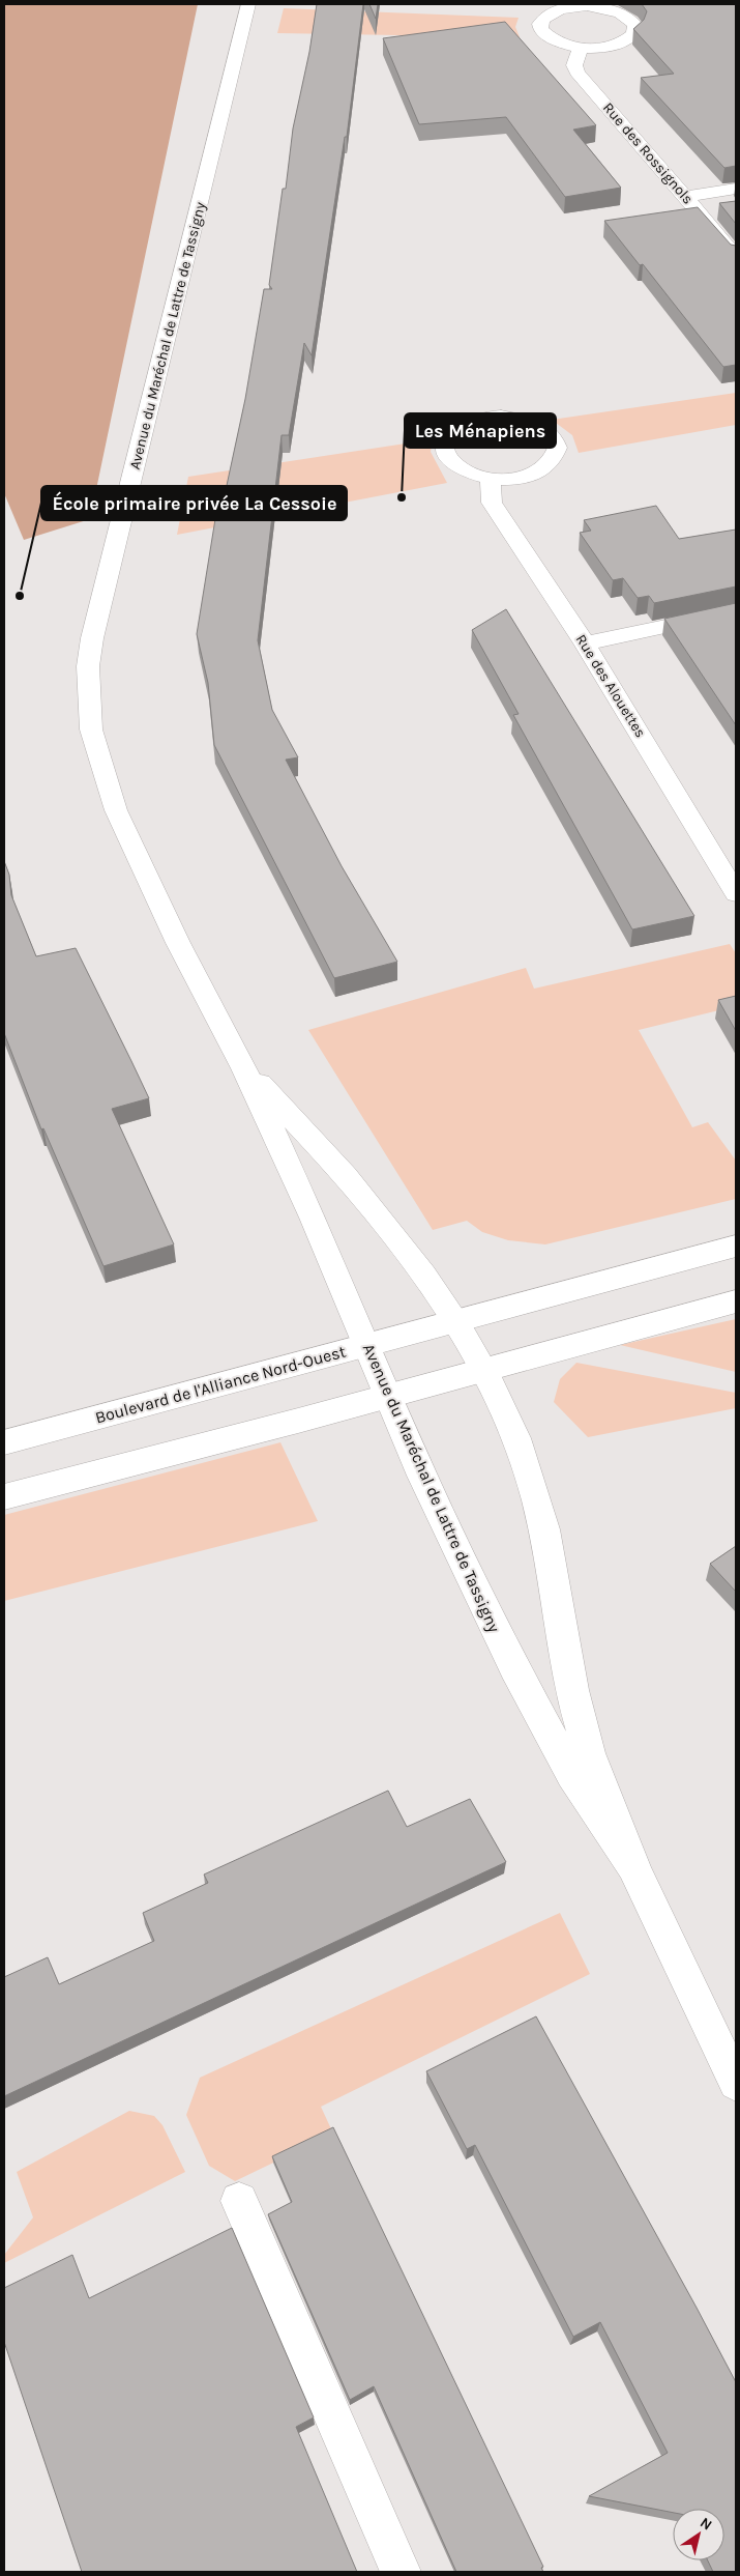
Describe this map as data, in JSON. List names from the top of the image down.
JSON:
{
  "streets": {
    "main road": [
      "Rue des Rossignols",
      "Avenue du Maréchal de Lattre de Tassigny",
      "Rue des Alouettes",
      "Boulevard de l'Alliance Nord-Ouest"
    ]
  },
  "crossings": [
    ["Avenue du Maréchal de Lattre de Tassigny", "Boulevard de l'Alliance Nord-Ouest"]
  ],
  "places": ["Les Ménapiens", "École primaire privée La Cessoie"],
  "north": "top right"
}
